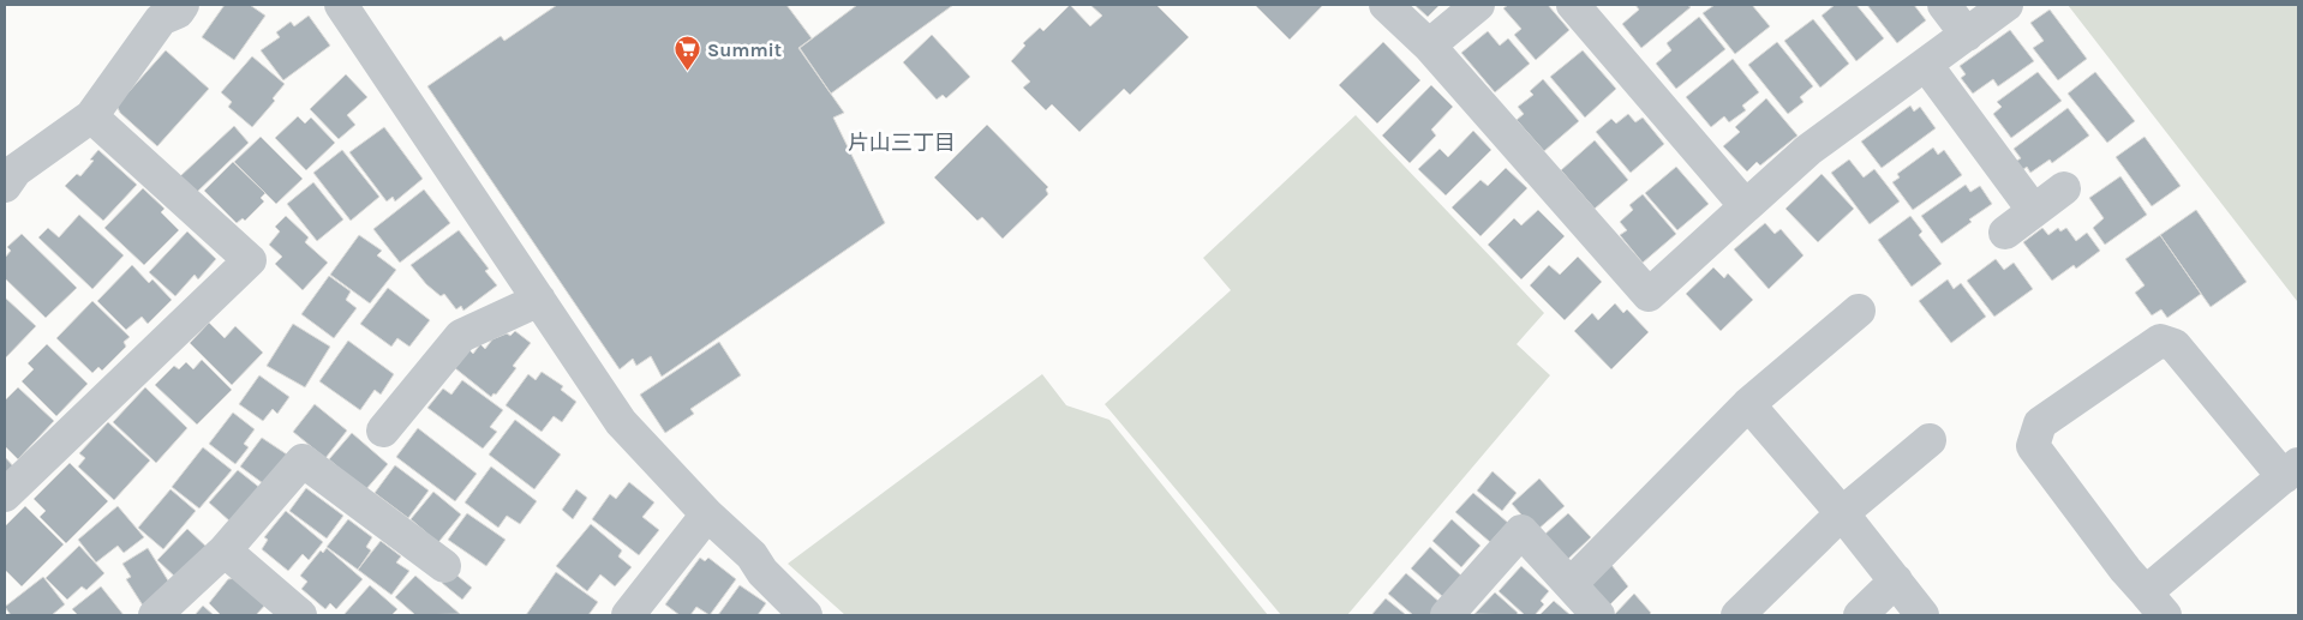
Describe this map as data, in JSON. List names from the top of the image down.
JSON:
{
  "districts": ["片山三丁目"],
  "places": {
    "supermarket": ["Summit"]
  }
}
